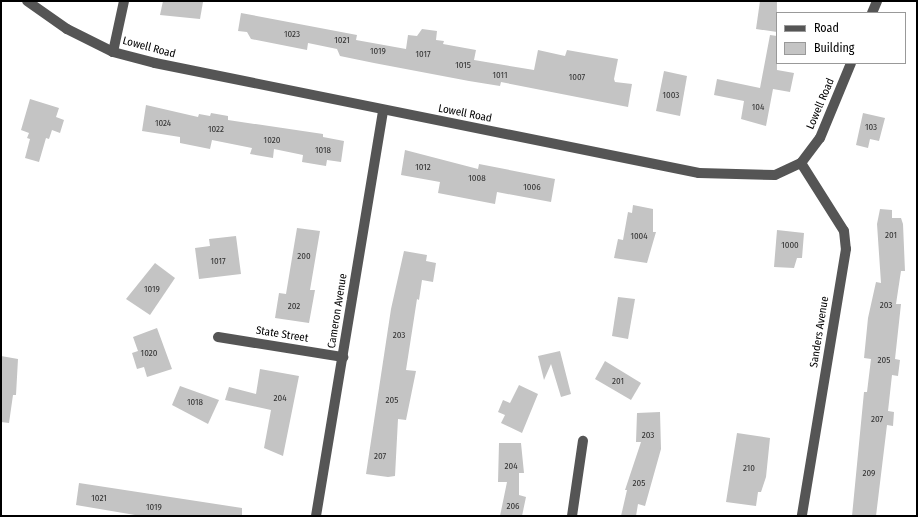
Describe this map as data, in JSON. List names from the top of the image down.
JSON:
{
  "streets": {
    "street": [
      "Lowell Road",
      "Cameron Avenue",
      "Sanders Avenue",
      "State Street"
    ]
  },
  "crossings": [
    ["Lowell Road", "Cameron Avenue"],
    ["Lowell Road", "Sanders Avenue"],
    ["Cameron Avenue", "State Street"]
  ],
  "house_numbers": [
    "1023",
    "1021",
    "1019",
    "1017",
    "1015",
    "1011",
    "1007",
    "1003",
    "104",
    "1024",
    "103",
    "1022",
    "1020",
    "1018",
    "1012",
    "1008",
    "1006",
    "201",
    "1004",
    "1000",
    "200",
    "1017",
    "1019",
    "203",
    "202",
    "203",
    "1020",
    "205",
    "201",
    "204",
    "205",
    "1018",
    "207",
    "203",
    "207",
    "204",
    "210",
    "209",
    "205",
    "1021",
    "206",
    "1019"
  ],
  "legend": ["Road", "Building"]
}
